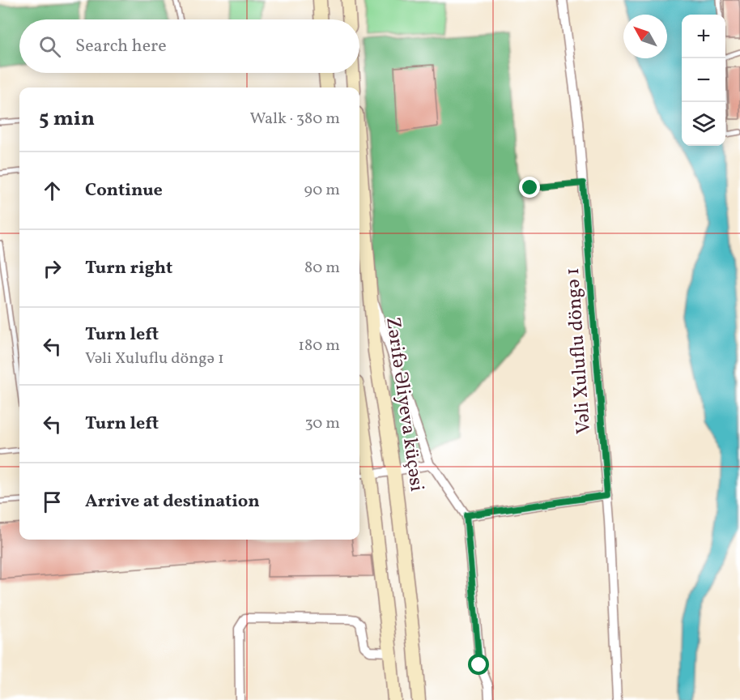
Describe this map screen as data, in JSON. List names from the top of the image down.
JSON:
{
  "streets": {
    "street": ["Vəli Xuluflu döngə 1", "Zərifə Əliyeva küçəsi"]
  },
  "north": "top left",
  "page": {
    "map_buttons": ["+", "−"],
    "search": "Search here",
    "heading": ["5 min", "Walk · 380 m"],
    "list": [
      ["Continue", "90 m"],
      ["Turn right", "80 m"],
      ["Turn left", "Vəli Xuluflu döngə 1", "180 m"],
      ["Turn left", "30 m"],
      "Arrive at destination"
    ]
  }
}
